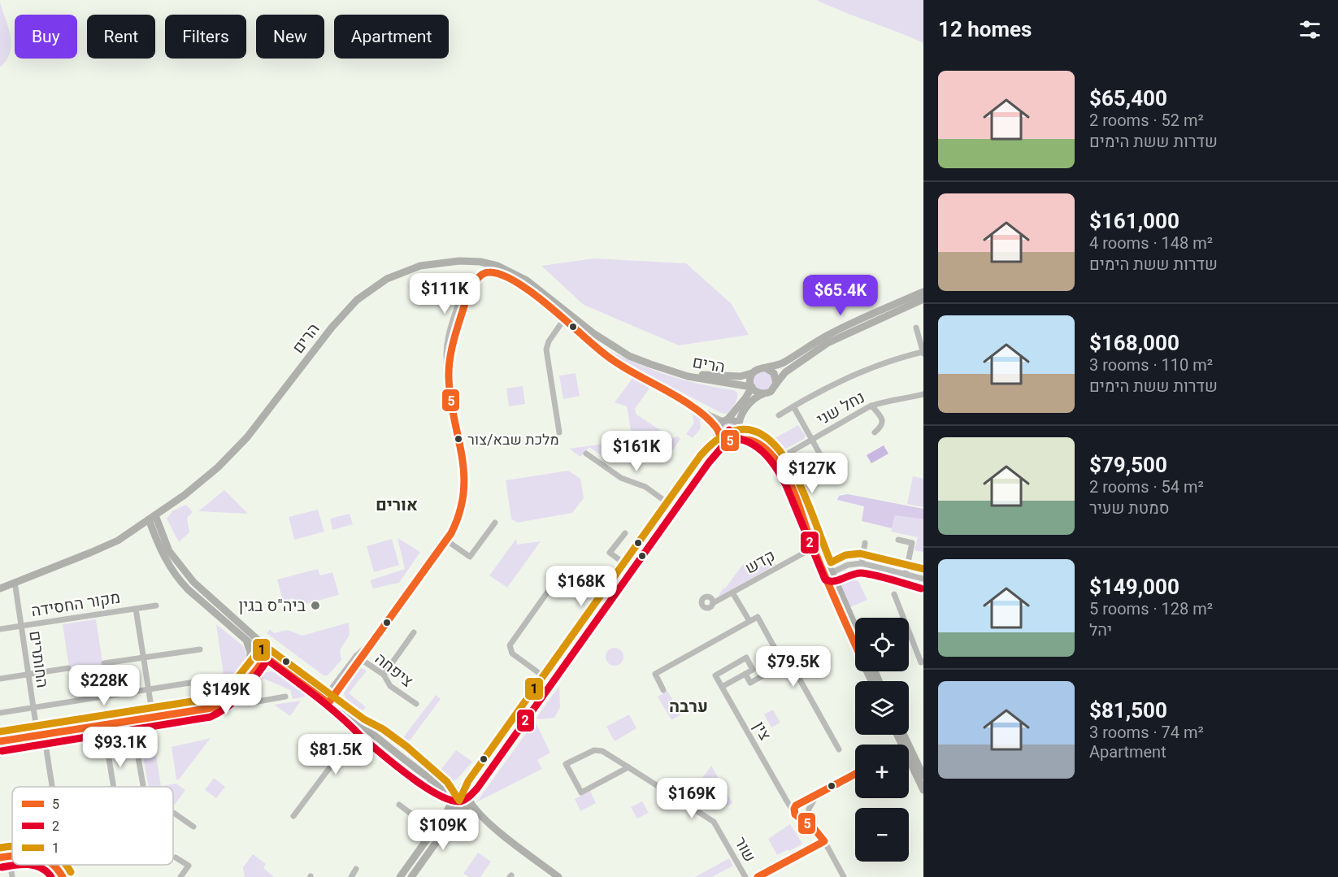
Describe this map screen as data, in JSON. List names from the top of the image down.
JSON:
{
  "streets": {
    "main road": ["הרים"],
    "street": [
      "נחל שני",
      "קדש",
      "מקור החסידה",
      "החותרים",
      "ציפחה",
      "צין",
      "שור"
    ]
  },
  "crossings": [
    ["מקור החסידה", "החותרים"]
  ],
  "districts": ["אורים", "ערבה"],
  "places": ["מלכת שבא/צור", "ביה\"ס בגין"],
  "lines": ["transit line 5", "transit line 2", "transit line 1"],
  "legend": ["5", "2", "1"],
  "page": {
    "heading": "12 homes",
    "chip": [
      "Buy",
      "Rent",
      "Filters",
      "New",
      "Apartment"
    ],
    "list": [
      {
        "name": "$65,400",
        "note": "2 rooms · 52 m² · שדרות ששת הימים"
      },
      {
        "name": "$161,000",
        "note": "4 rooms · 148 m² · שדרות ששת הימים"
      },
      {
        "name": "$168,000",
        "note": "3 rooms · 110 m² · שדרות ששת הימים"
      },
      {
        "name": "$79,500",
        "note": "2 rooms · 54 m² · סמטת שעיר"
      },
      {
        "name": "$149,000",
        "note": "5 rooms · 128 m² · יהל"
      },
      {
        "name": "$81,500",
        "note": "3 rooms · 74 m² · Apartment"
      }
    ],
    "price": [
      "$111K",
      "$65.4K",
      "$161K",
      "$127K",
      "$168K",
      "$79.5K",
      "$228K",
      "$149K",
      "$93.1K",
      "$81.5K",
      "$169K",
      "$109K"
    ],
    "map_buttons": ["+", "−"]
  }
}
